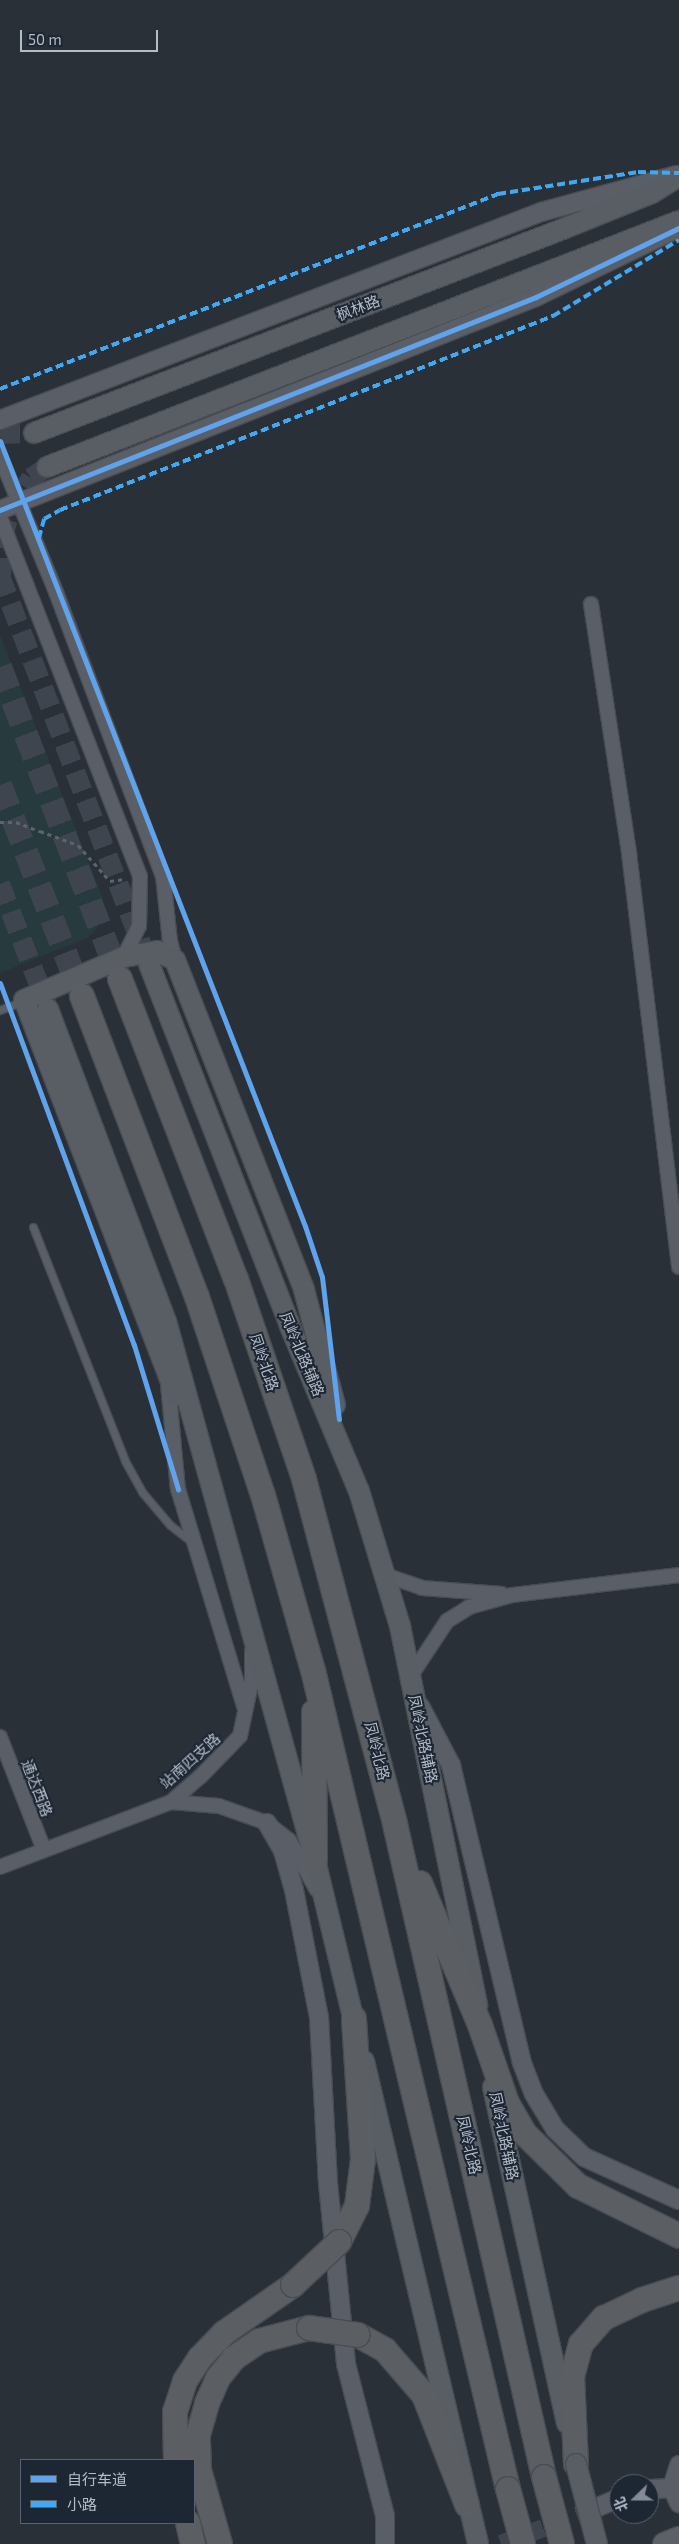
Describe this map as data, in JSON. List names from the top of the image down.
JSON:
{
  "streets": {
    "highway": ["凤岭北路"],
    "main road": ["枫林路", "凤岭北路辅路"],
    "street": ["站南四支路", "通达西路"]
  },
  "crossings": [
    ["站南四支路", "通达西路"]
  ],
  "legend": ["自行车道", "小路"],
  "scale_bar": "50 m",
  "north": "left"
}
